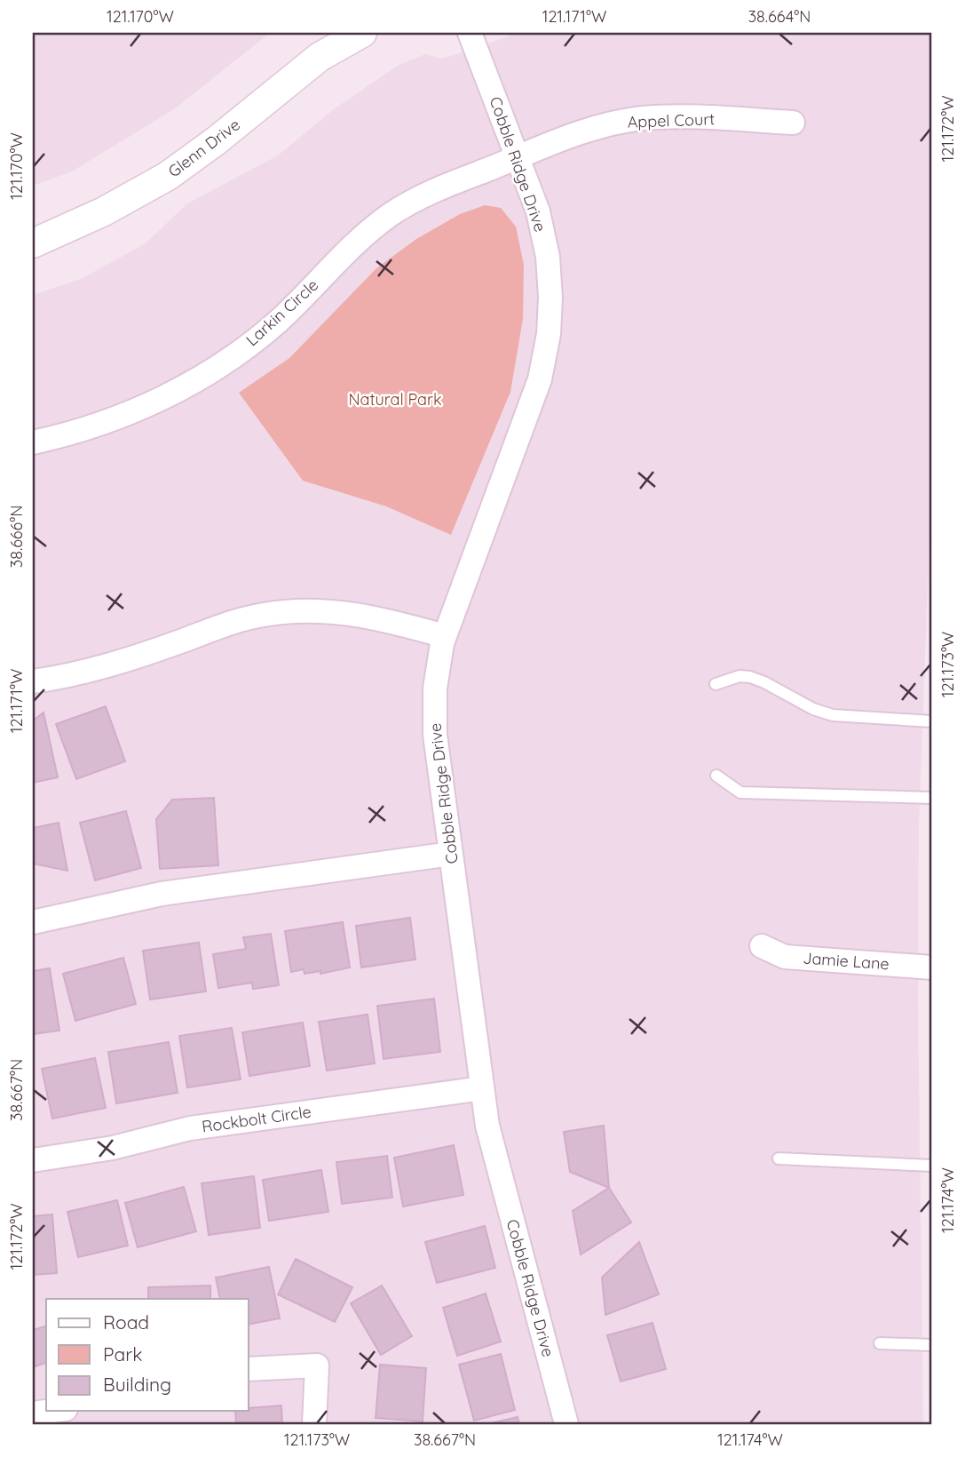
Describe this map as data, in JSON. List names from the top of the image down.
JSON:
{
  "streets": {
    "street": [
      "Appel Court",
      "Glenn Drive",
      "Cobble Ridge Drive",
      "Larkin Circle",
      "Jamie Lane",
      "Rockbolt Circle"
    ]
  },
  "crossings": [
    ["Appel Court", "Cobble Ridge Drive"],
    ["Appel Court", "Larkin Circle"],
    ["Cobble Ridge Drive", "Larkin Circle"],
    ["Cobble Ridge Drive", "Rockbolt Circle"]
  ],
  "parks": ["Natural Park"],
  "legend": ["Road", "Park", "Building"],
  "coordinates": [
    "121.170°W",
    "121.171°W",
    "38.664°N",
    "121.172°W",
    "38.666°N",
    "121.173°W",
    "38.667°N",
    "121.174°W"
  ]
}
